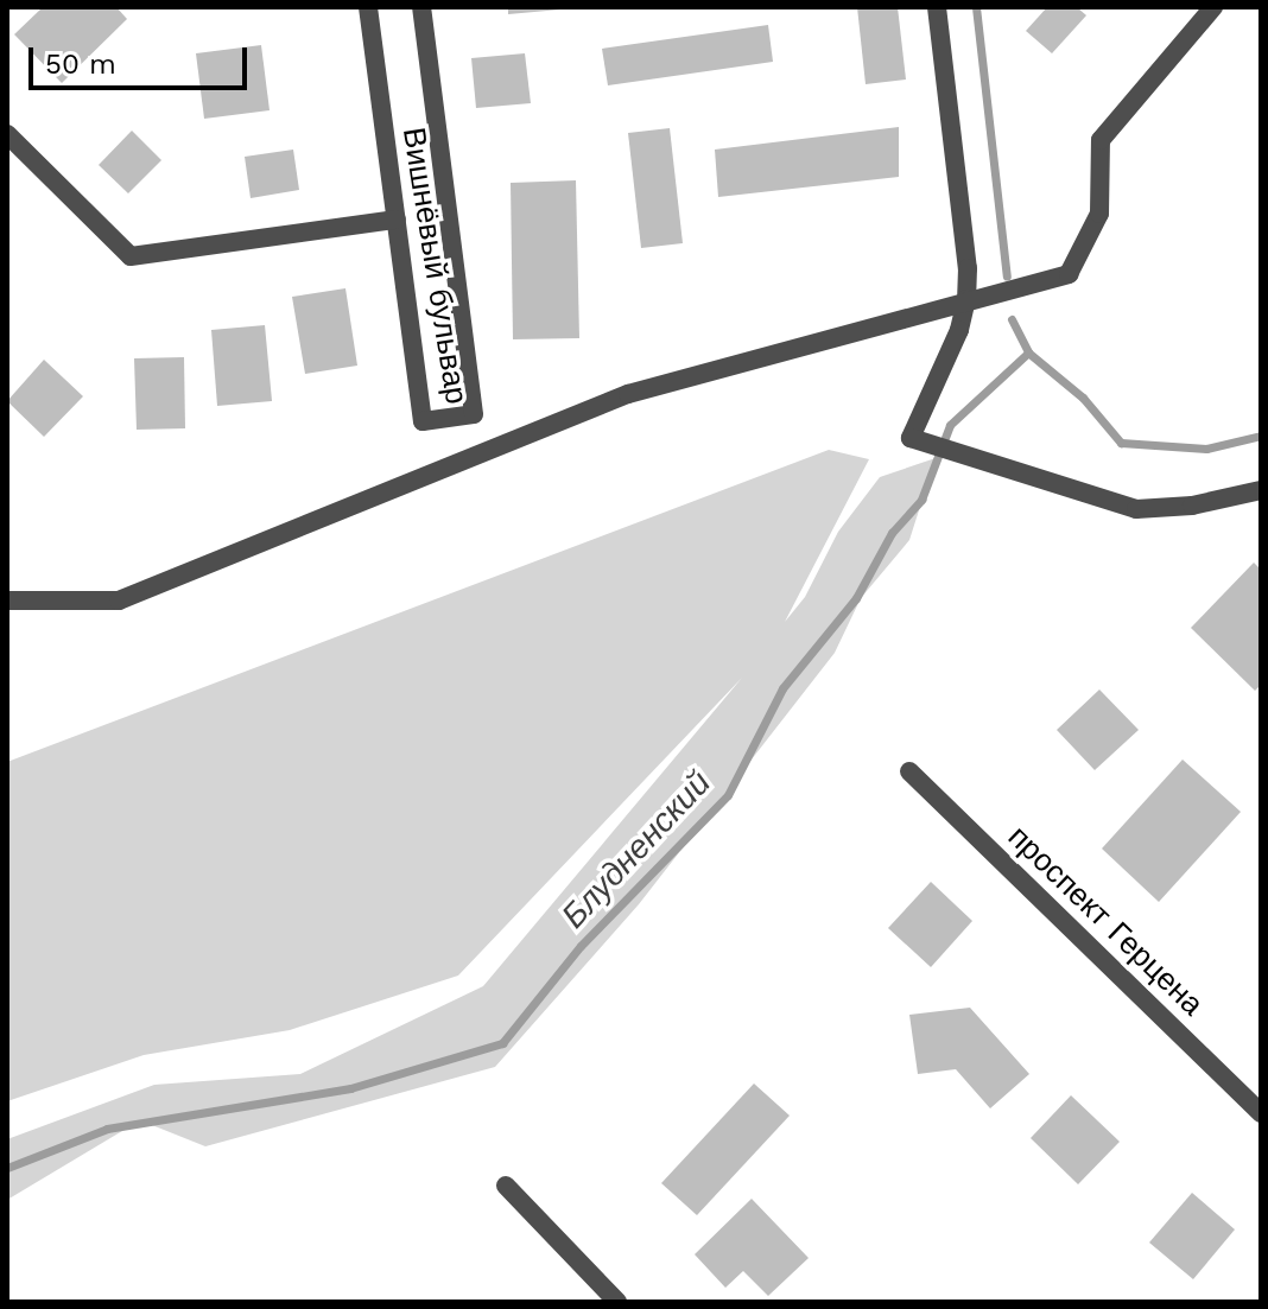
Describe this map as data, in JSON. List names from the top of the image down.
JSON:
{
  "streets": {
    "street": ["Вишнёвый бульвар", "проспект Герцена"]
  },
  "water": ["Блудненский"],
  "scale_bar": "50 m"
}
